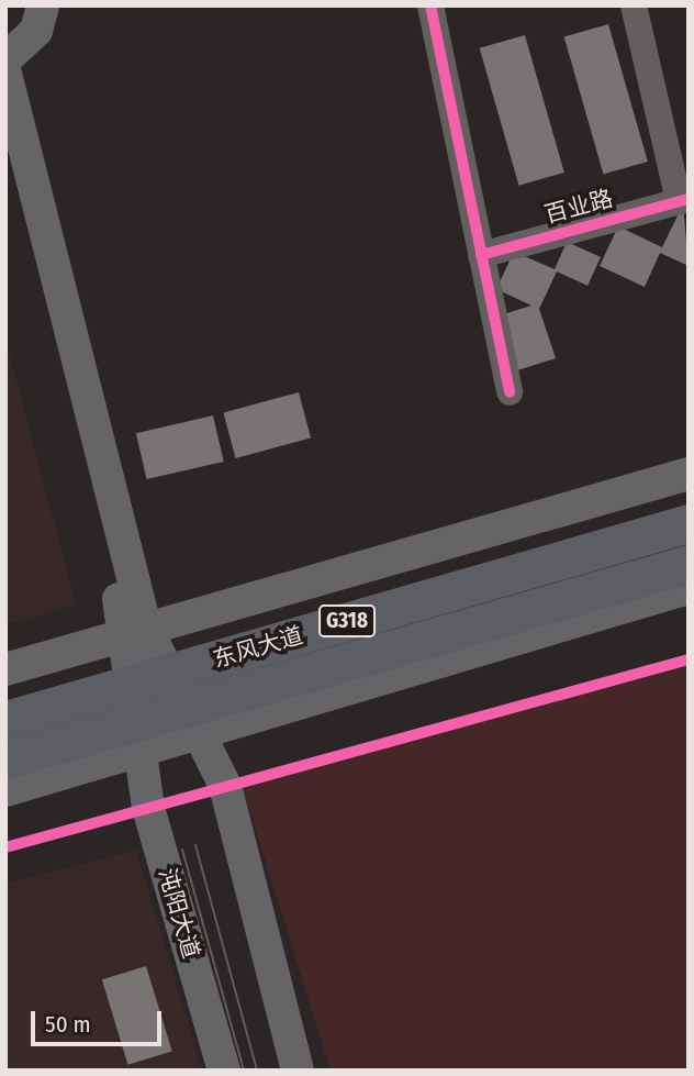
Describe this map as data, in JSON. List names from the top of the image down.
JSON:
{
  "streets": {
    "highway": ["G318", "东风大道"],
    "main road": ["沌阳大道"],
    "street": ["百业路"]
  },
  "scale_bar": "50 m"
}
